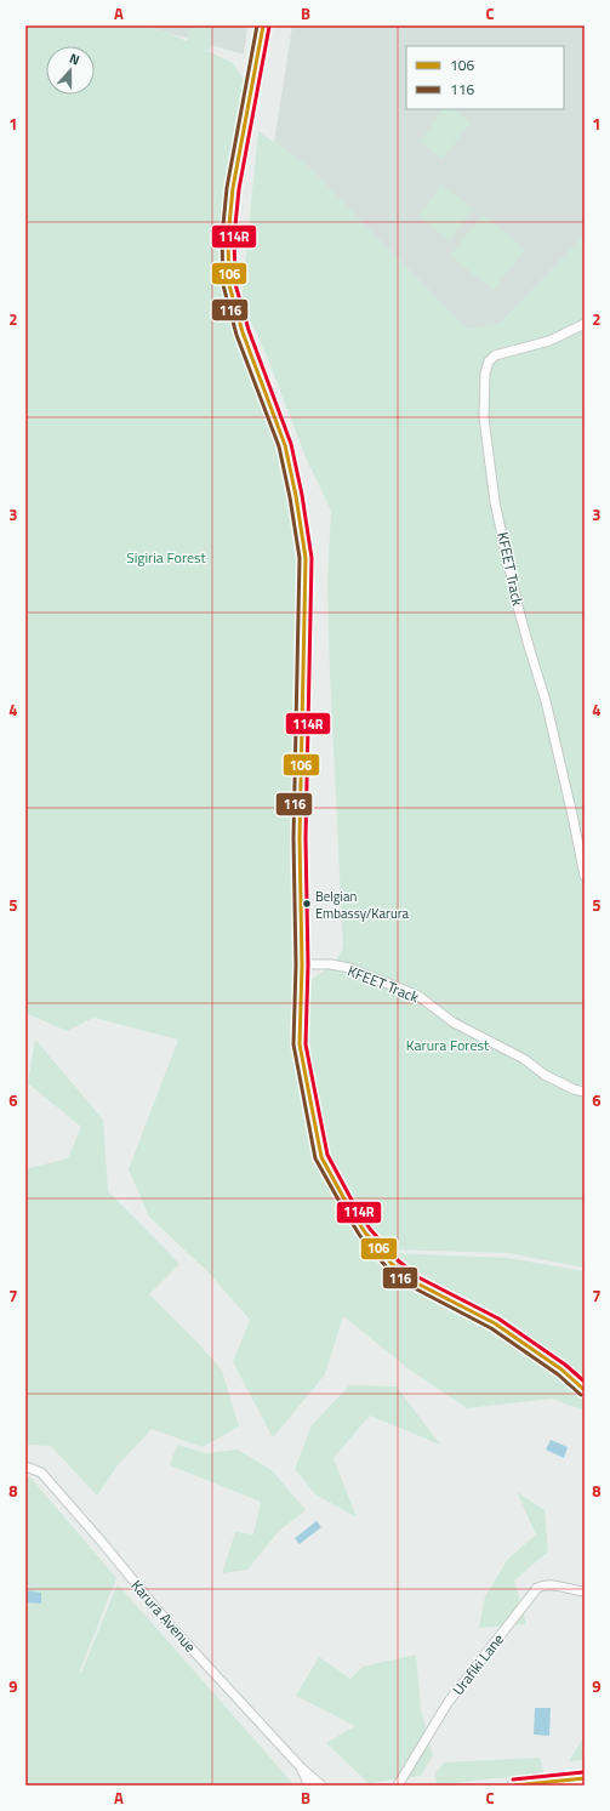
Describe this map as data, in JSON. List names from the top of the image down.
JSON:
{
  "streets": {
    "street": ["KFEET Track", "Karura Avenue", "Urafiki Lane"]
  },
  "parks": ["Sigiria Forest", "Karura Forest"],
  "places": ["Belgian Embassy/Karura"],
  "lines": ["transit line 106", "transit line 116", "transit line 114R"],
  "legend": ["106", "116"],
  "north": "top",
  "grid": {
    "columns": ["A", "B", "C"],
    "rows": [
      "1",
      "2",
      "3",
      "4",
      "5",
      "6",
      "7",
      "8",
      "9"
    ]
  }
}
